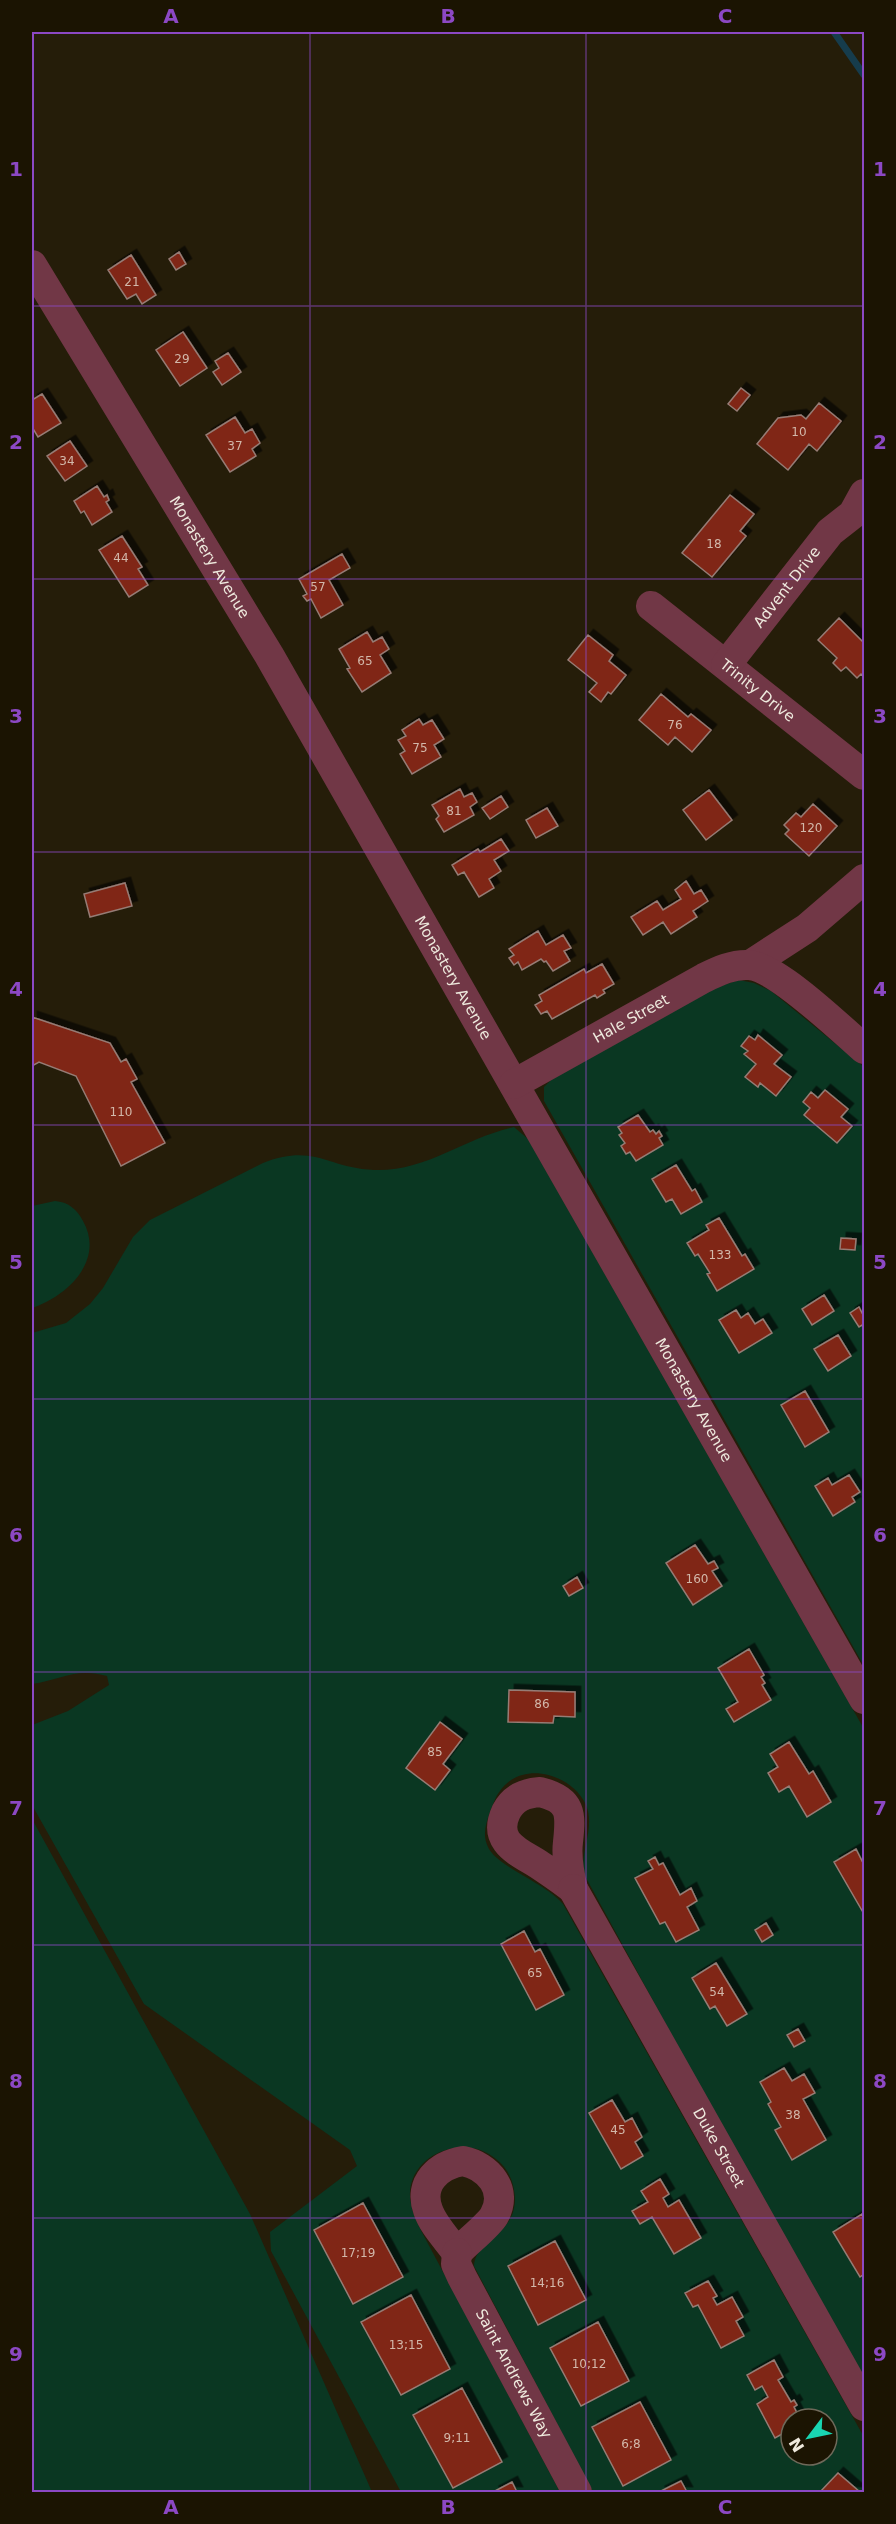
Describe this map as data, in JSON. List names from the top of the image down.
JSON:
{
  "streets": {
    "street": [
      "Monastery Avenue",
      "Advent Drive",
      "Trinity Drive",
      "Hale Street",
      "Duke Street",
      "Saint Andrews Way"
    ]
  },
  "crossings": [
    ["Monastery Avenue", "Hale Street"],
    ["Advent Drive", "Trinity Drive"]
  ],
  "house_numbers": [
    "21",
    "29",
    "10",
    "37",
    "34",
    "18",
    "44",
    "57",
    "65",
    "76",
    "75",
    "81",
    "120",
    "110",
    "133",
    "160",
    "86",
    "85",
    "65",
    "54",
    "38",
    "45",
    "17;19",
    "14;16",
    "13;15",
    "10;12",
    "9;11",
    "6;8"
  ],
  "north": "bottom left",
  "grid": {
    "columns": ["A", "B", "C"],
    "rows": [
      "1",
      "2",
      "3",
      "4",
      "5",
      "6",
      "7",
      "8",
      "9"
    ]
  }
}
